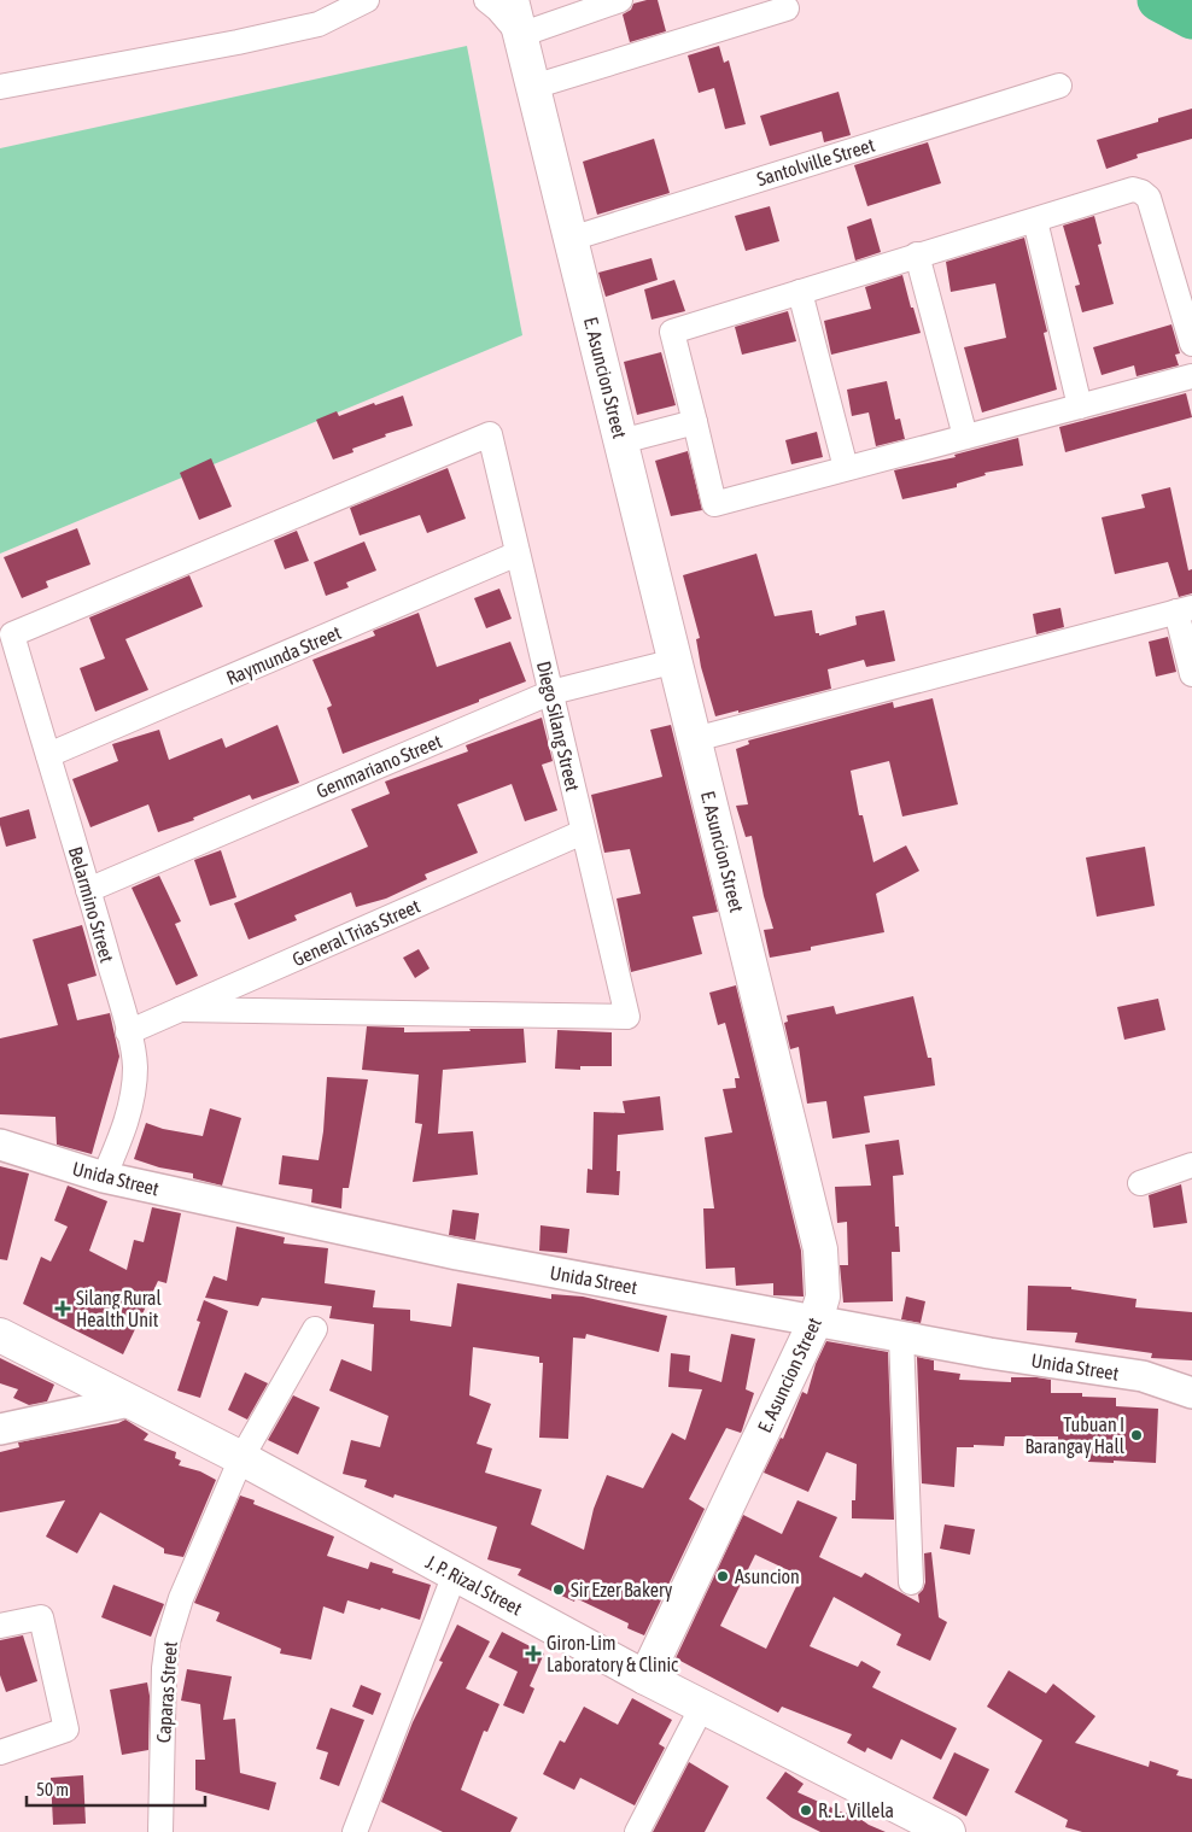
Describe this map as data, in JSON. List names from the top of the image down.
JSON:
{
  "streets": {
    "main road": ["E. Asuncion Street", "J. P. Rizal Street"],
    "street": [
      "Santolville Street",
      "Raymunda Street",
      "Diego Silang Street",
      "Genmariano Street",
      "Belarmino Street",
      "General Trias Street",
      "Unida Street",
      "Caparas Street"
    ]
  },
  "crossings": [
    ["Santolville Street", "E. Asuncion Street"],
    ["E. Asuncion Street", "Genmariano Street"],
    ["E. Asuncion Street", "Unida Street"],
    ["E. Asuncion Street", "J. P. Rizal Street"],
    ["Raymunda Street", "Diego Silang Street"],
    ["Raymunda Street", "Belarmino Street"],
    ["Diego Silang Street", "Genmariano Street"],
    ["Diego Silang Street", "Belarmino Street"],
    ["Diego Silang Street", "General Trias Street"],
    ["Genmariano Street", "Belarmino Street"],
    ["Belarmino Street", "General Trias Street"],
    ["Belarmino Street", "Unida Street"],
    ["J. P. Rizal Street", "Caparas Street"]
  ],
  "places": {
    "health": ["Silang Rural Health Unit", "Giron-Lim Laboratory & Clinic"],
    "other": [
      "Tubuan I Barangay Hall",
      "Asuncion",
      "Sir Ezer Bakery",
      "R. L. Villela"
    ]
  },
  "scale_bar": "50 m"
}
